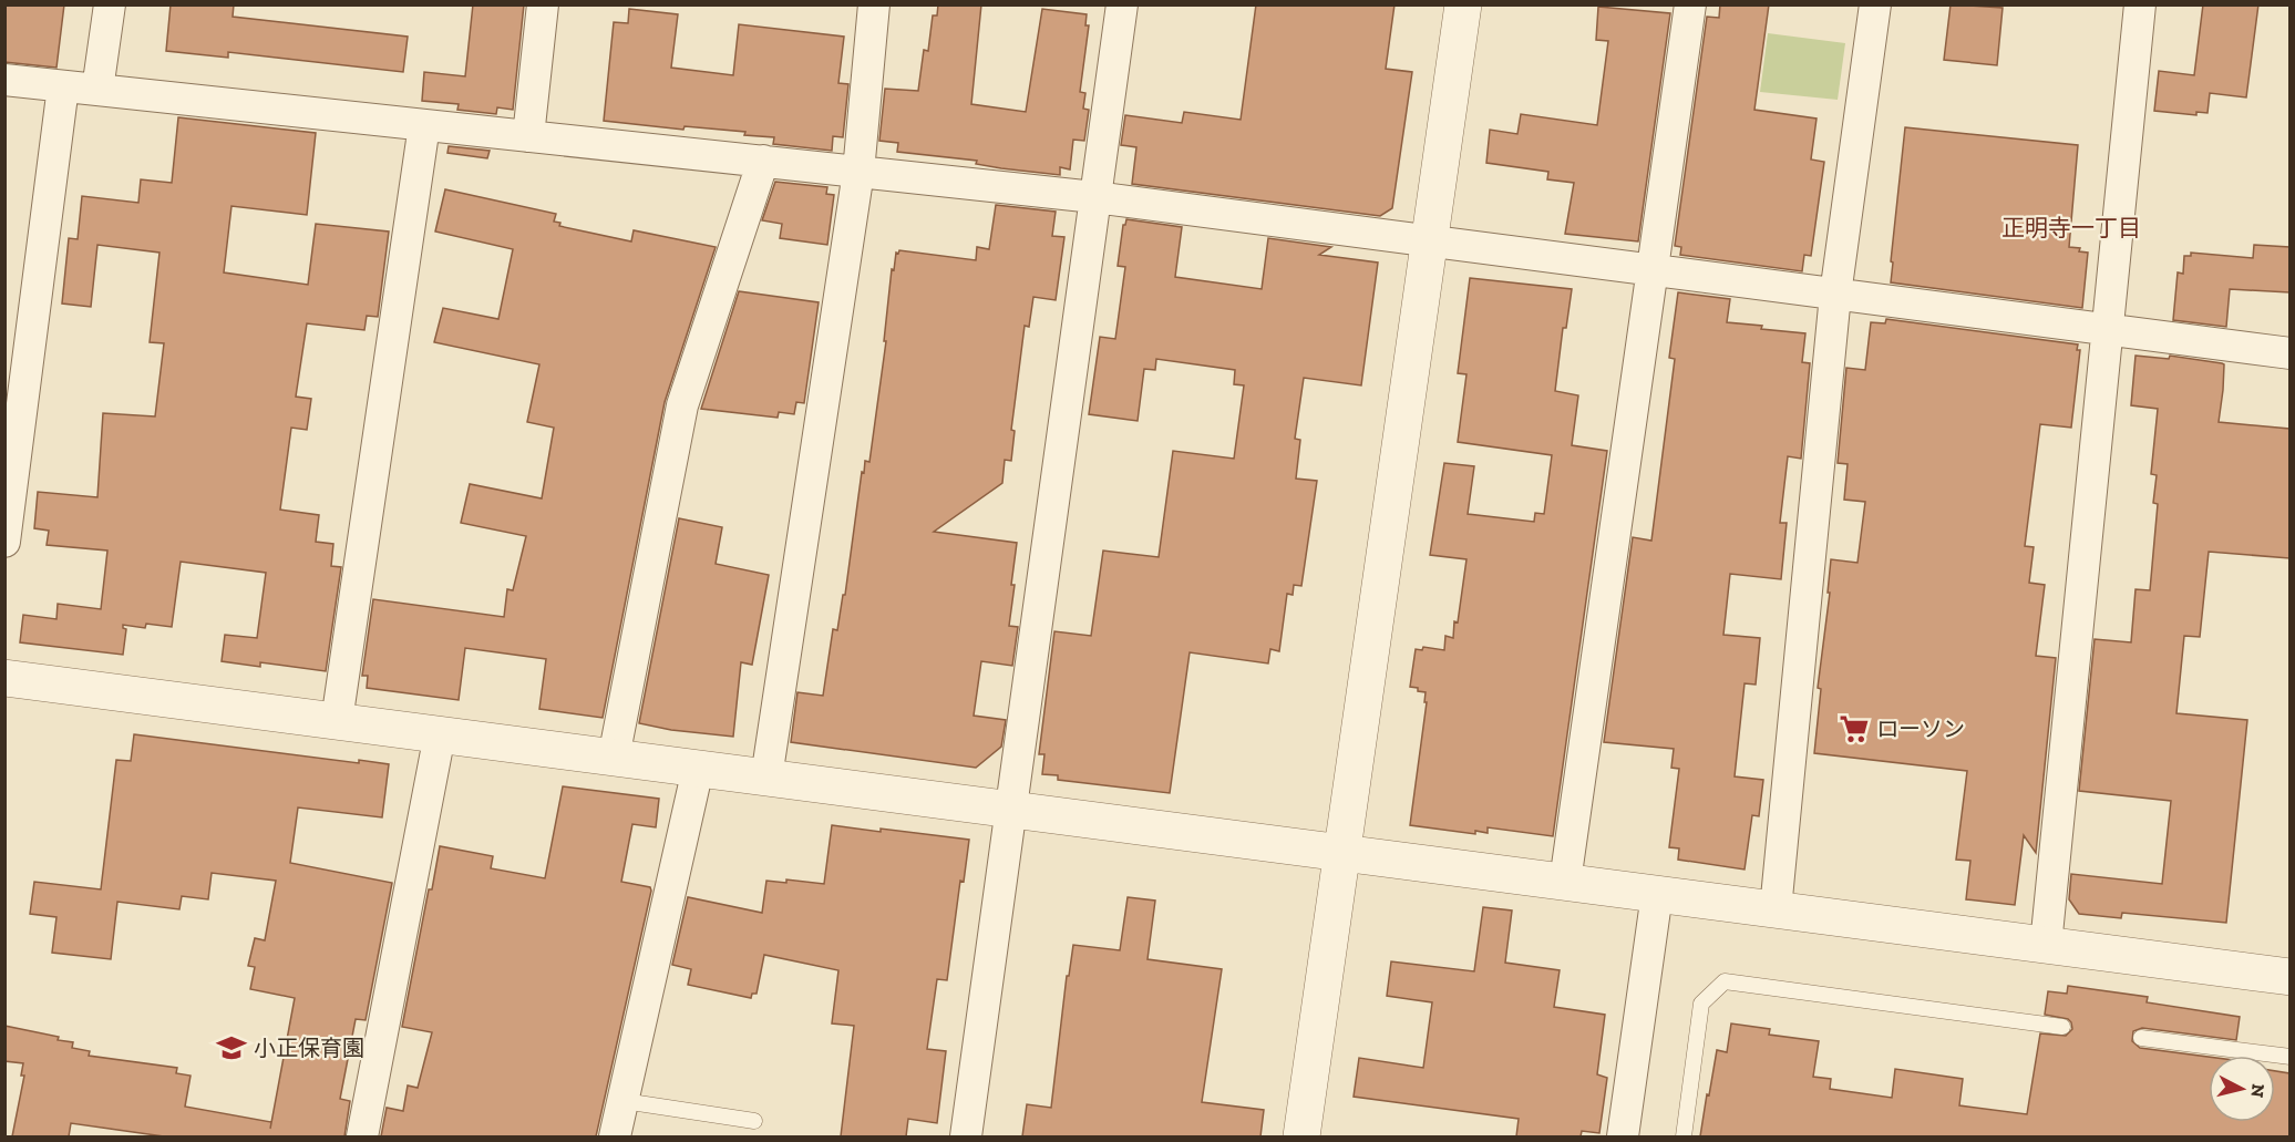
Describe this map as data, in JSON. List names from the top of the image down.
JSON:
{
  "districts": ["正明寺一丁目"],
  "places": {
    "supermarket": ["ローソン"],
    "school or university": ["小正保育園"]
  },
  "north": "right"
}
